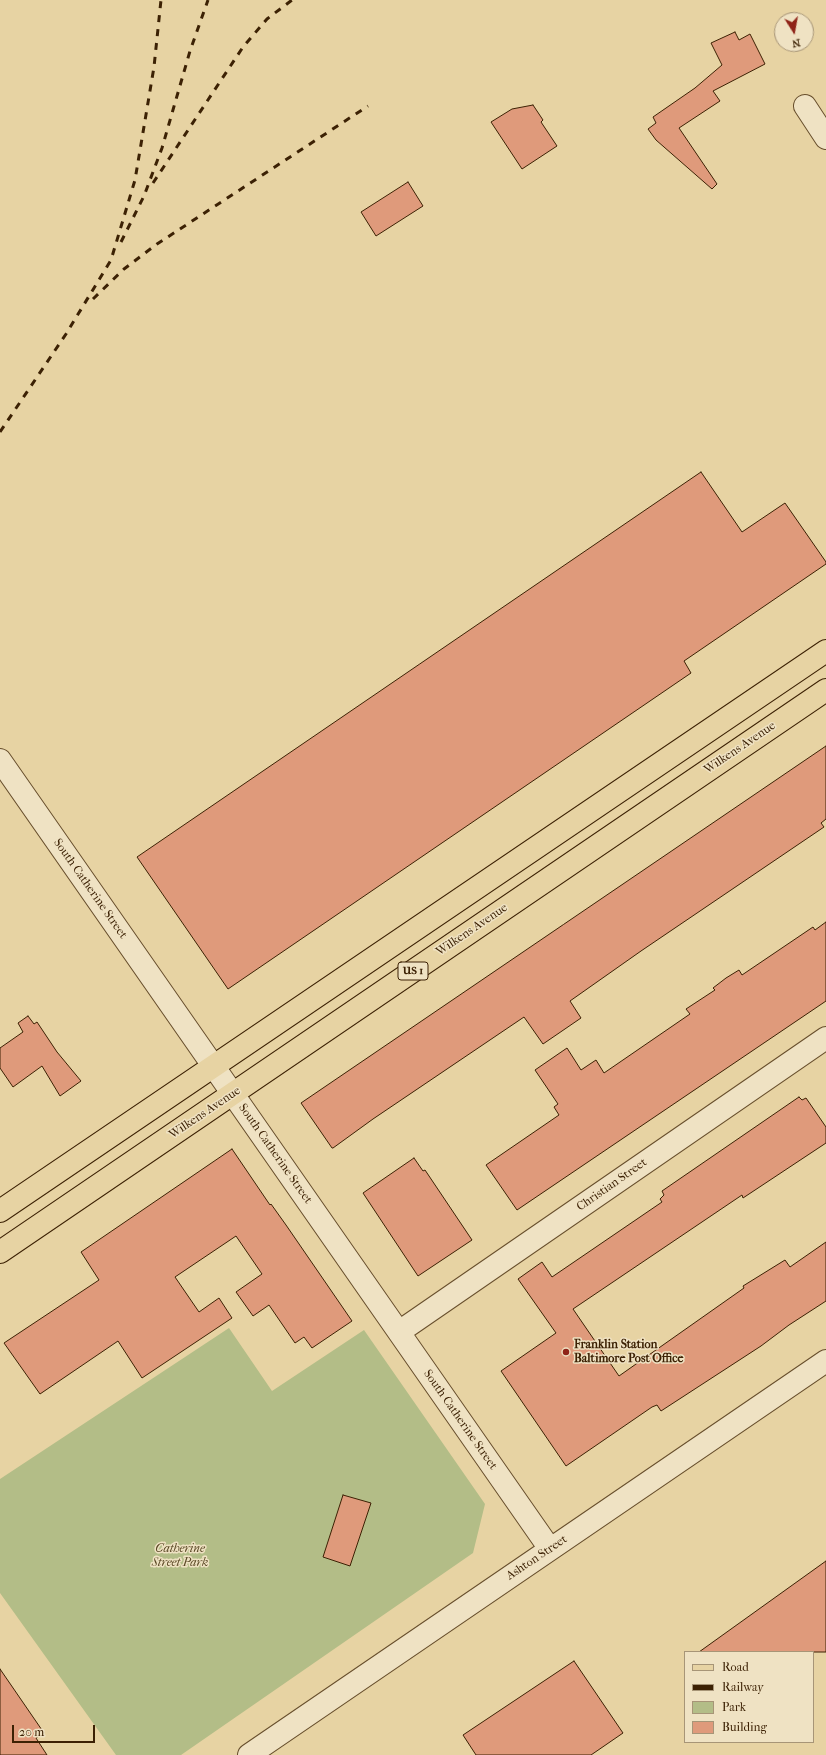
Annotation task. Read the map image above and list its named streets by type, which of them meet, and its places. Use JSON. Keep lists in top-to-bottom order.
{
  "streets": {
    "main road": ["Wilkens Avenue", "US 1"],
    "street": ["South Catherine Street", "Christian Street", "Ashton Street"]
  },
  "crossings": [
    ["Wilkens Avenue", "South Catherine Street"],
    ["South Catherine Street", "US 1"],
    ["South Catherine Street", "Christian Street"],
    ["South Catherine Street", "Ashton Street"]
  ],
  "parks": ["Catherine Street Park"],
  "places": ["Franklin Station Baltimore Post Office"],
  "legend": [
    "Road",
    "Railway",
    "Park",
    "Building"
  ],
  "scale_bar": "20 m",
  "north": "bottom"
}
